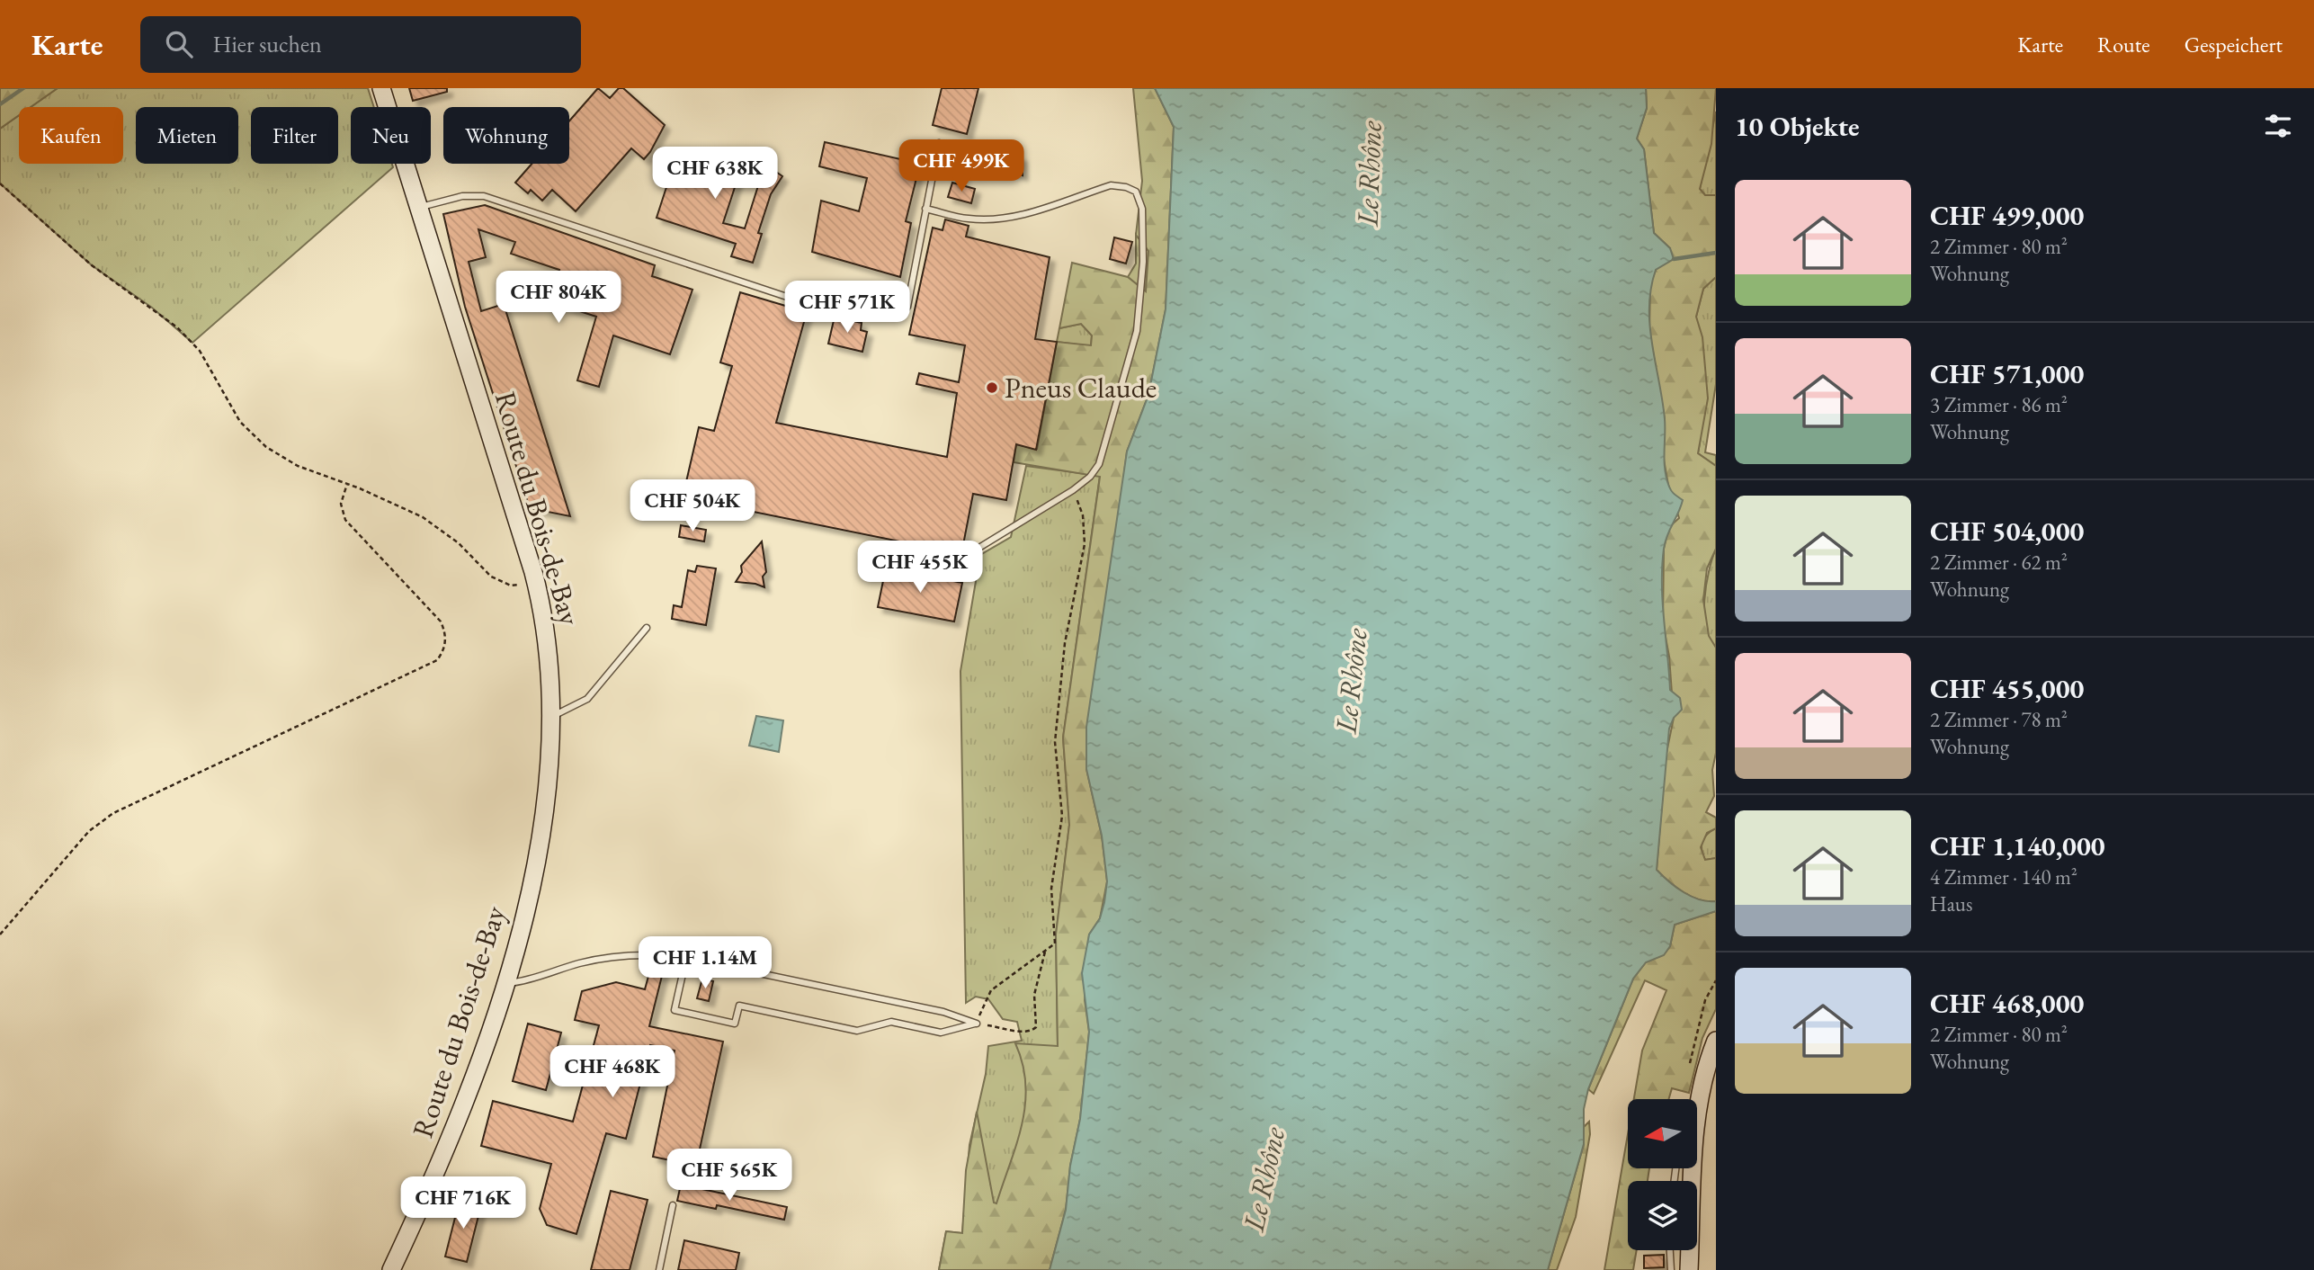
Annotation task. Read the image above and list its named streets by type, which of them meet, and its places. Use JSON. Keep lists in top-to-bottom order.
{
  "streets": {
    "main road": ["Route du Bois-de-Bay"]
  },
  "water": ["Le Rhône"],
  "places": ["Pneus Claude"],
  "north": "left",
  "page": {
    "header": "Karte",
    "search": "Hier suchen",
    "nav": ["Karte", "Route", "Gespeichert"],
    "heading": "10 Objekte",
    "chip": [
      "Kaufen",
      "Mieten",
      "Filter",
      "Neu",
      "Wohnung"
    ],
    "price": [
      "CHF 499K",
      "CHF 638K",
      "CHF 804K",
      "CHF 571K",
      "CHF 504K",
      "CHF 455K",
      "CHF 1.14M",
      "CHF 468K",
      "CHF 565K",
      "CHF 716K"
    ],
    "list": [
      {
        "name": "CHF 499,000",
        "note": "2 Zimmer · 80 m² · Wohnung"
      },
      {
        "name": "CHF 571,000",
        "note": "3 Zimmer · 86 m² · Wohnung"
      },
      {
        "name": "CHF 504,000",
        "note": "2 Zimmer · 62 m² · Wohnung"
      },
      {
        "name": "CHF 455,000",
        "note": "2 Zimmer · 78 m² · Wohnung"
      },
      {
        "name": "CHF 1,140,000",
        "note": "4 Zimmer · 140 m² · Haus"
      },
      {
        "name": "CHF 468,000",
        "note": "2 Zimmer · 80 m² · Wohnung"
      }
    ]
  }
}
